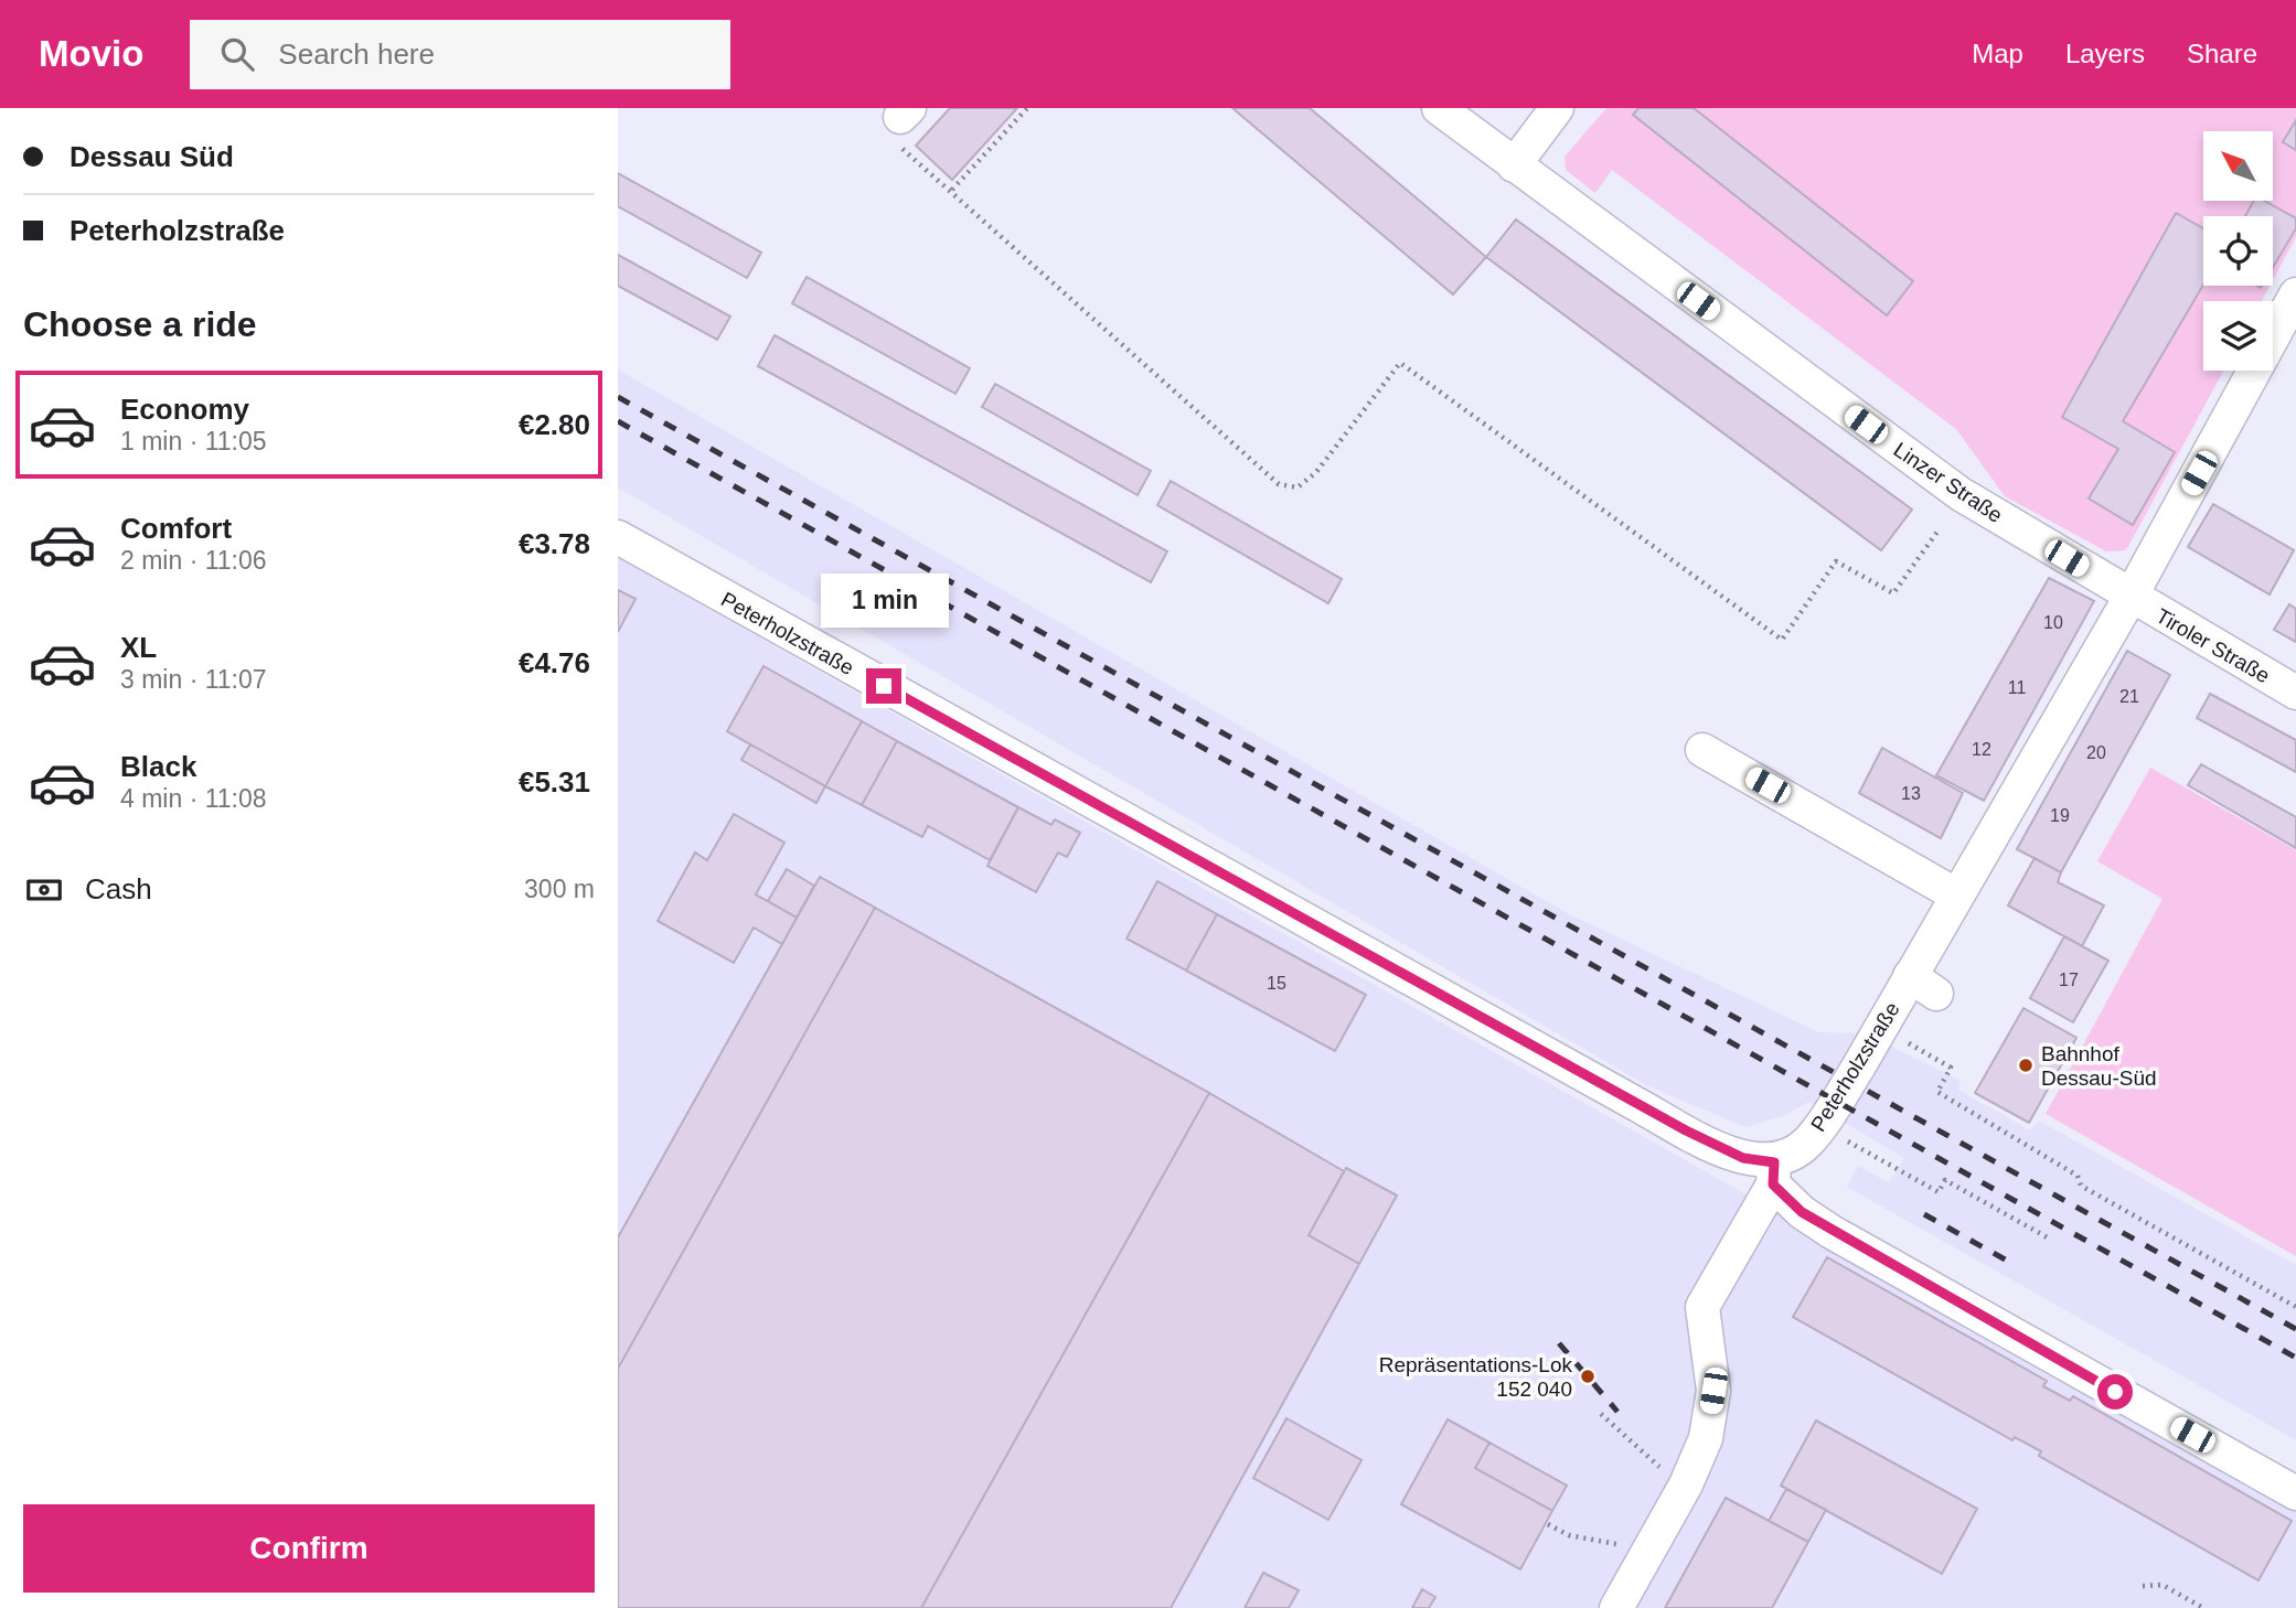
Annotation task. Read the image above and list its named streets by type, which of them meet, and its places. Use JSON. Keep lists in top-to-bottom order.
{
  "streets": {
    "street": ["Linzer Straße", "Peterholzstraße", "Tiroler Straße"]
  },
  "crossings": [
    ["Linzer Straße", "Peterholzstraße"],
    ["Linzer Straße", "Tiroler Straße"],
    ["Peterholzstraße", "Tiroler Straße"]
  ],
  "places": ["Bahnhof Dessau-Süd", "Repräsentations-Lok 152 040"],
  "house_numbers": [
    "10",
    "11",
    "21",
    "12",
    "20",
    "13",
    "19",
    "17",
    "15"
  ],
  "north": "top left",
  "page": {
    "header": "Movio",
    "search": "Search here",
    "nav": ["Map", "Layers", "Share"],
    "banner": ["Dessau Süd", "Peterholzstraße"],
    "heading": "Choose a ride",
    "list": [
      {
        "name": "Economy",
        "note": "1 min · 11:05",
        "value": "€2.80"
      },
      {
        "name": "Comfort",
        "note": "2 min · 11:06",
        "value": "€3.78"
      },
      {
        "name": "XL",
        "note": "3 min · 11:07",
        "value": "€4.76"
      },
      {
        "name": "Black",
        "note": "4 min · 11:08",
        "value": "€5.31"
      }
    ],
    "bubble": "1 min",
    "pay": ["Cash", "300 m"],
    "buttons": "Confirm"
  }
}
